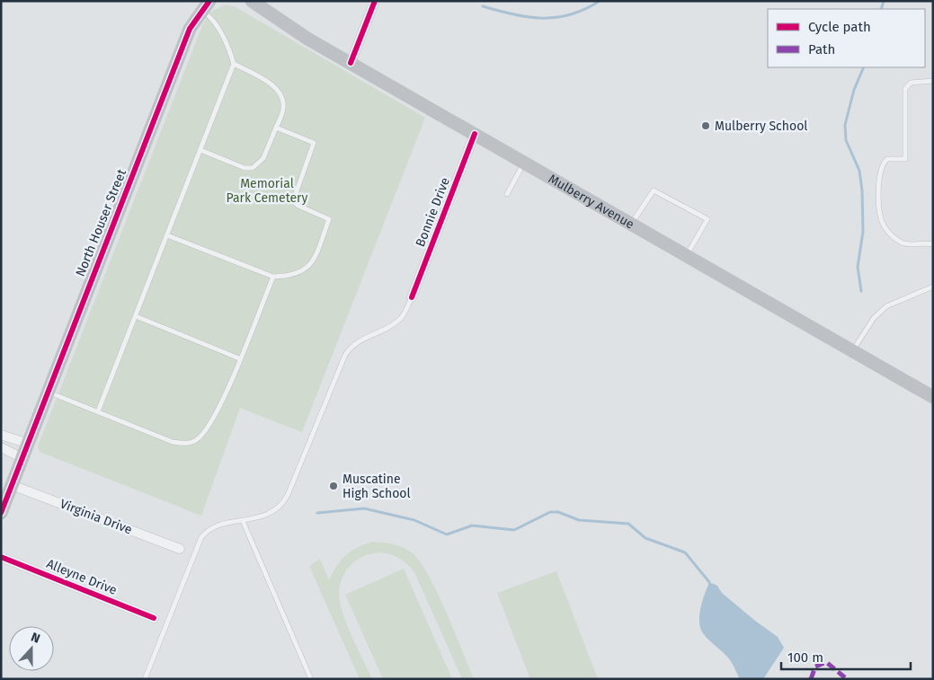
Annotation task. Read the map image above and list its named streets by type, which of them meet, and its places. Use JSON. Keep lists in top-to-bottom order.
{
  "streets": {
    "main road": ["Mulberry Avenue", "North Houser Street"],
    "street": ["Bonnie Drive", "Virginia Drive", "Alleyne Drive"]
  },
  "crossings": [
    ["Mulberry Avenue", "Bonnie Drive"],
    ["North Houser Street", "Virginia Drive"]
  ],
  "parks": ["Memorial Park Cemetery"],
  "places": ["Mulberry School", "Muscatine High School"],
  "legend": ["Cycle path", "Path"],
  "scale_bar": "100 m",
  "north": "top"
}
